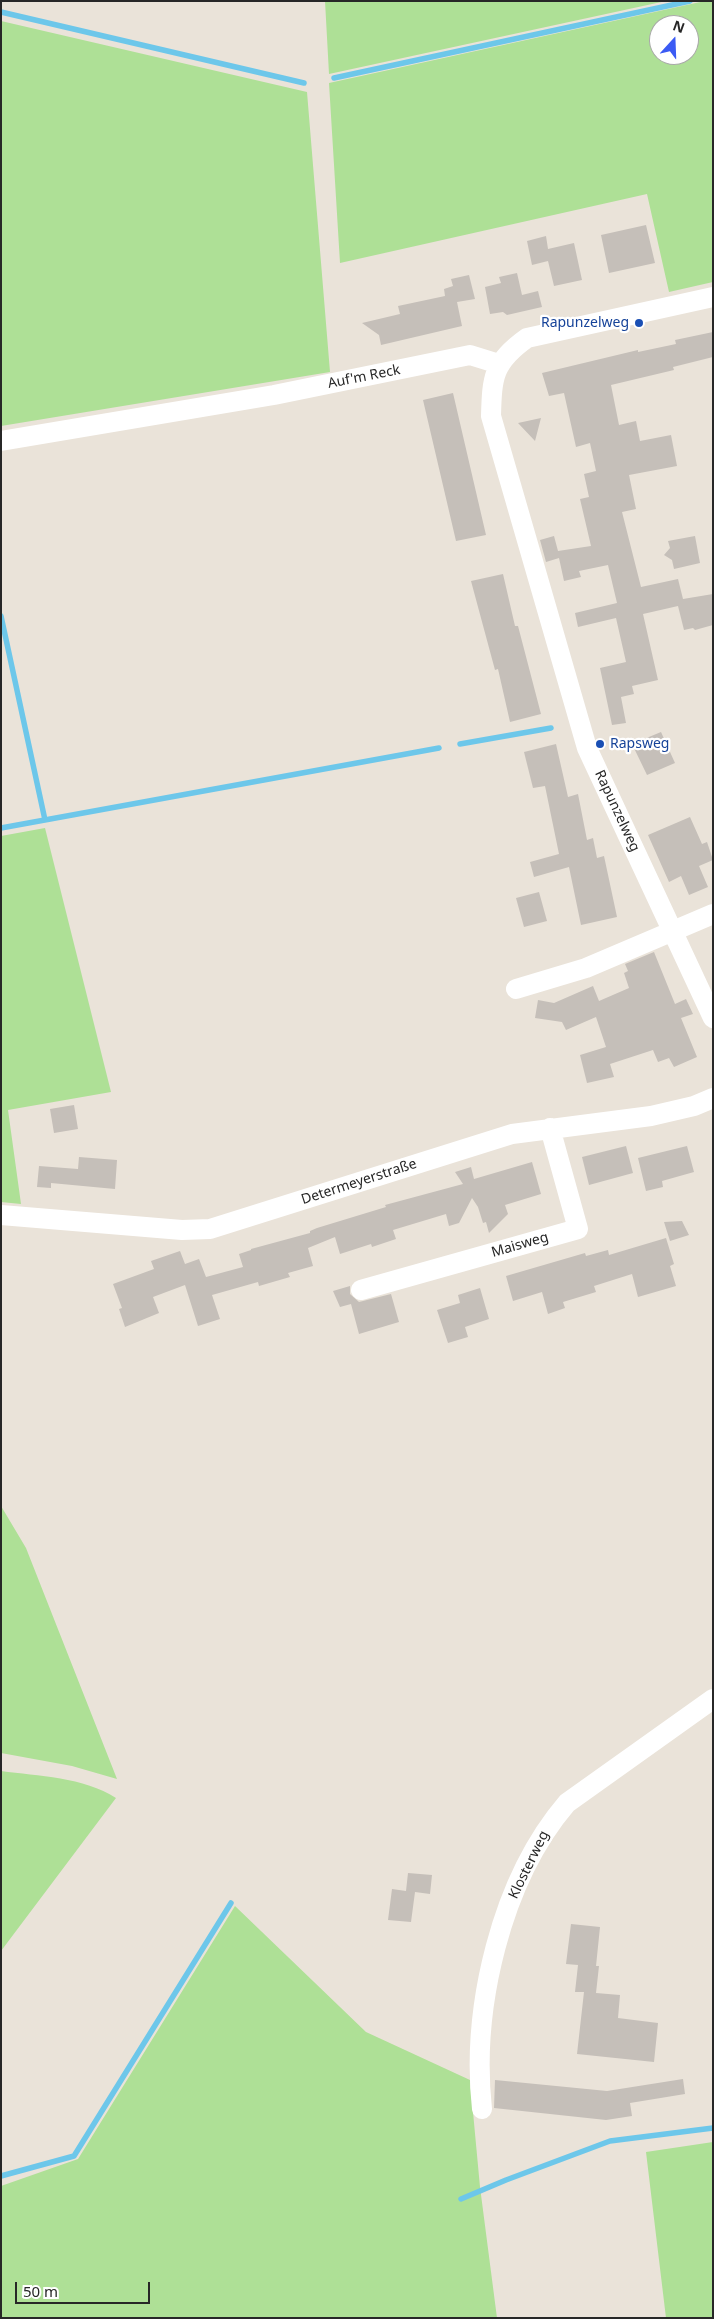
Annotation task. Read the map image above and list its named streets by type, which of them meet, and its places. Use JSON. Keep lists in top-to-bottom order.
{
  "streets": {
    "street": [
      "Auf'm Reck",
      "Rapunzelweg",
      "Determeyerstraße",
      "Maisweg",
      "Klosterweg"
    ]
  },
  "crossings": [
    ["Auf'm Reck", "Rapunzelweg"],
    ["Determeyerstraße", "Maisweg"]
  ],
  "places": ["Rapunzelweg", "Rapsweg"],
  "scale_bar": "50 m",
  "north": "top"
}
